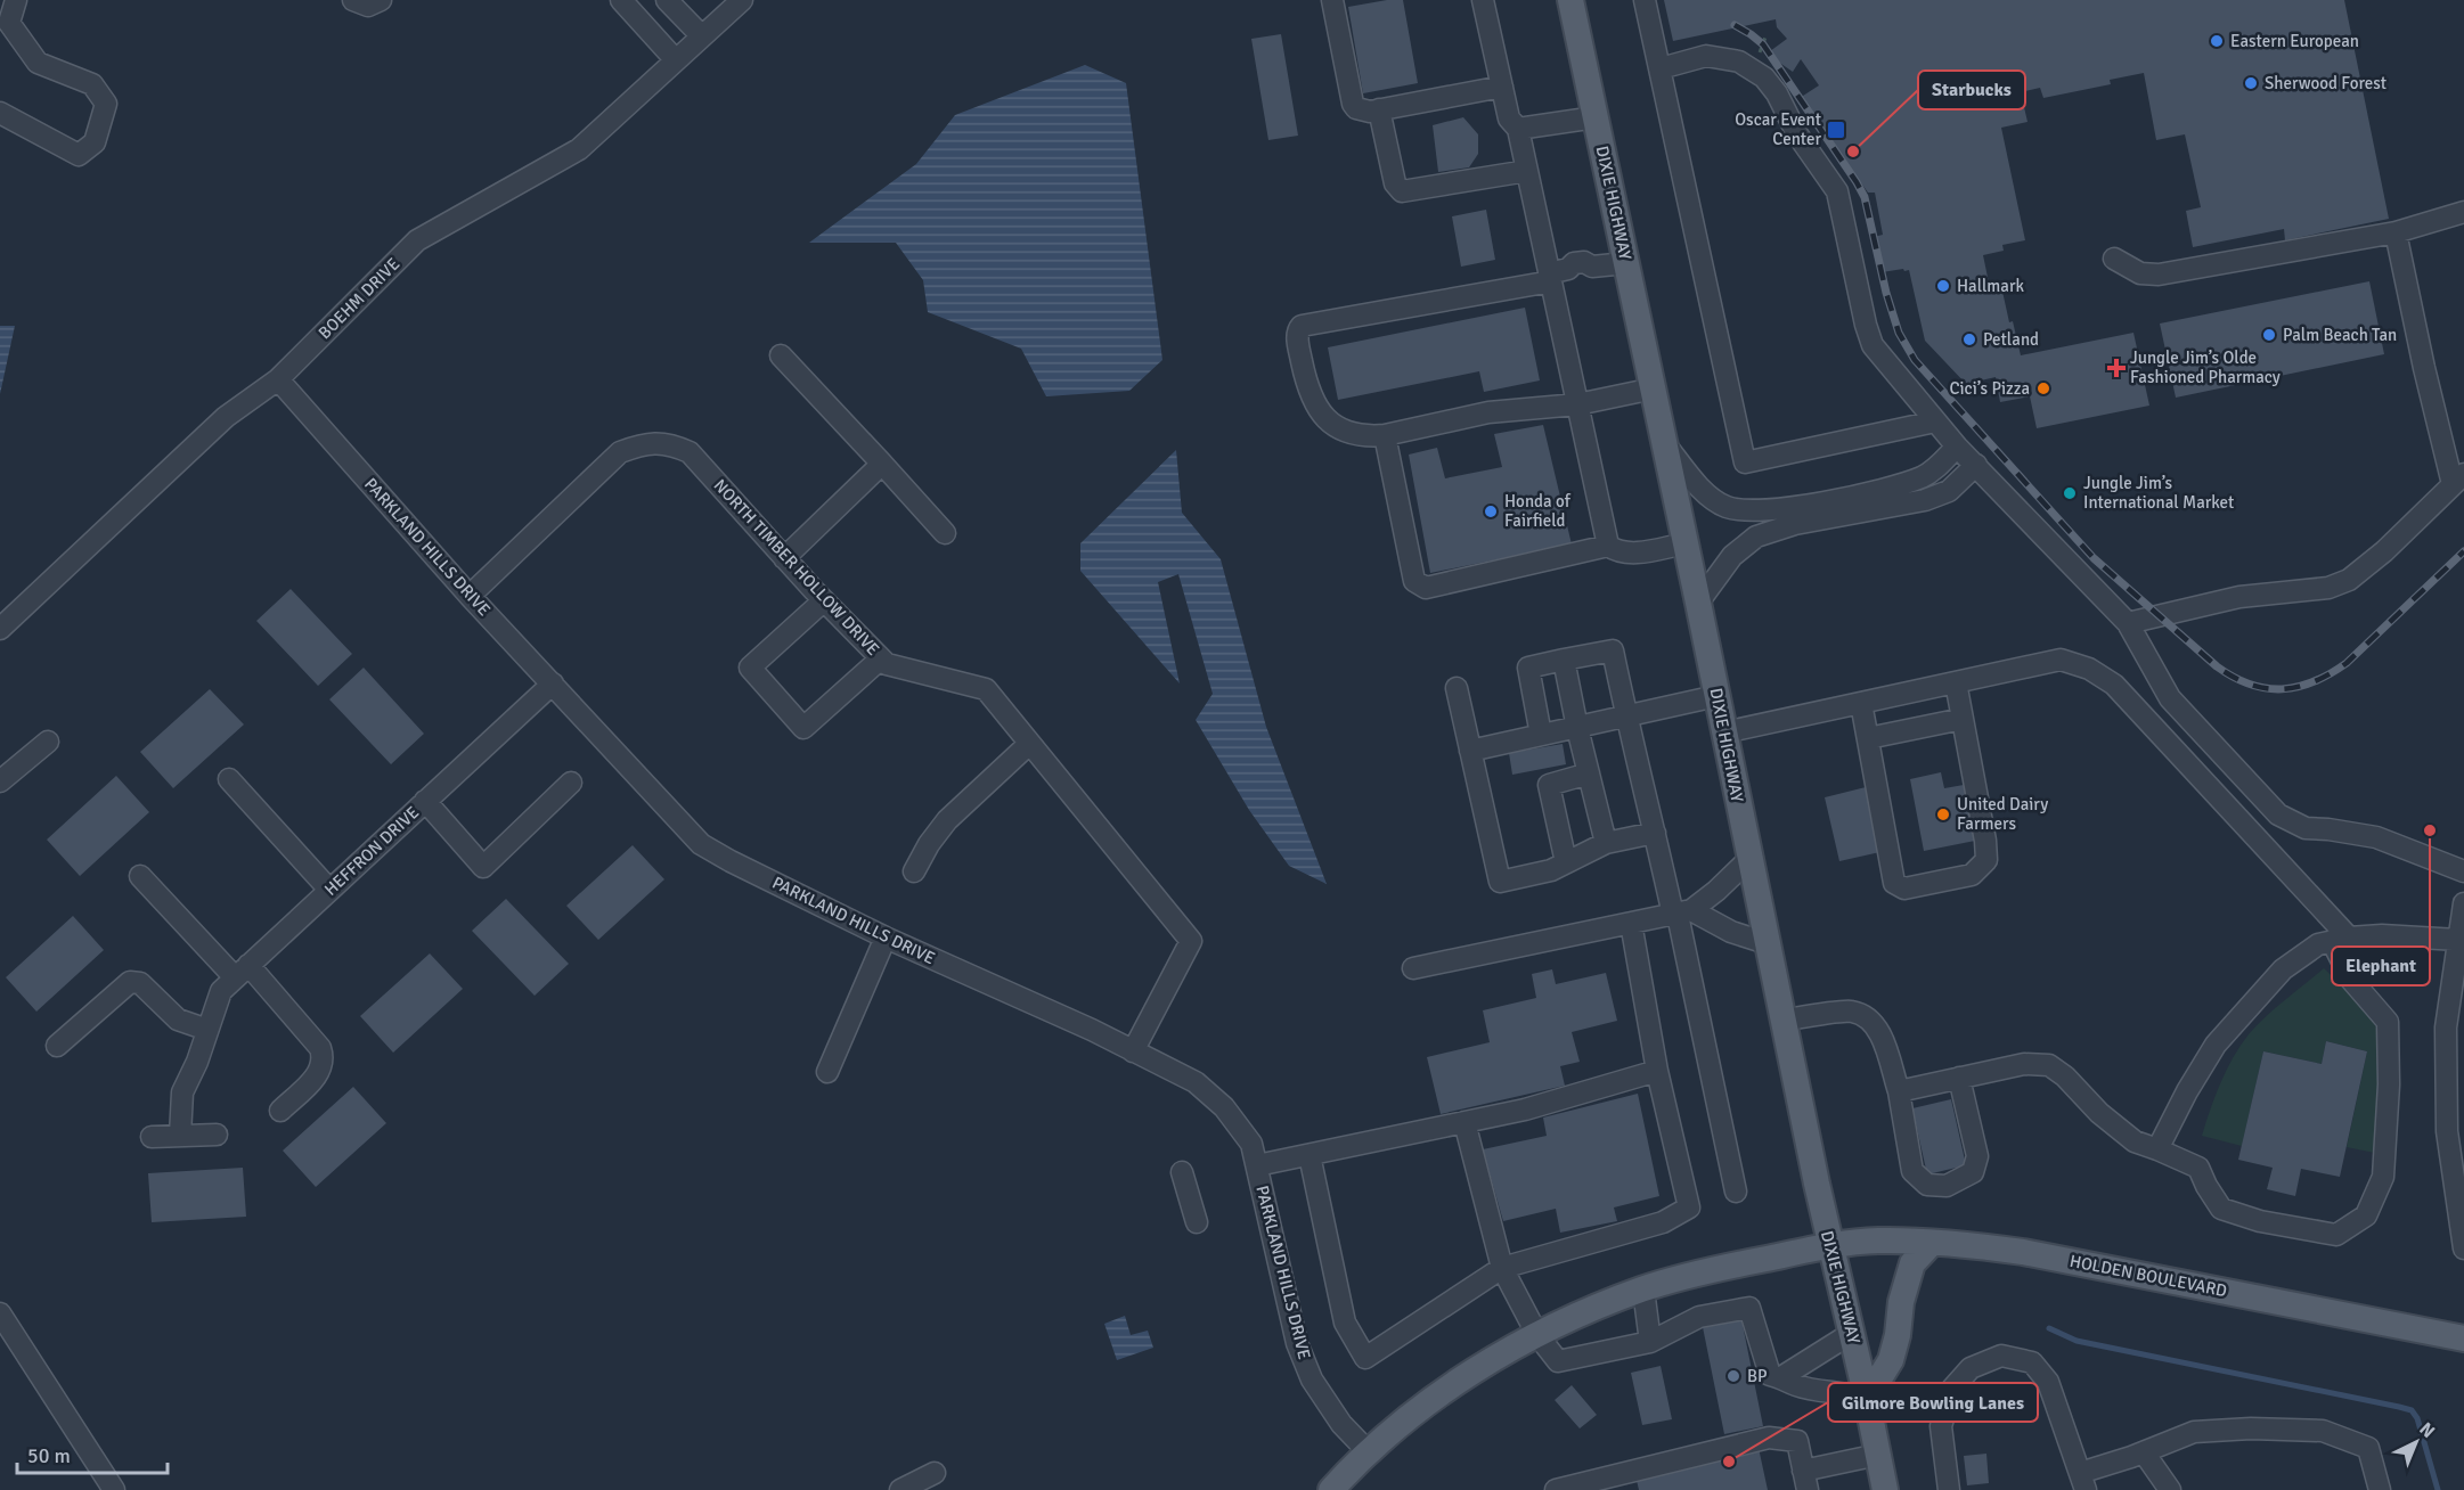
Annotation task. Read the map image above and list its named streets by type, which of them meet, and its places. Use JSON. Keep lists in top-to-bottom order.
{
  "streets": {
    "main road": ["DIXIE HIGHWAY", "HOLDEN BOULEVARD"],
    "street": [
      "BOEHM DRIVE",
      "PARKLAND HILLS DRIVE",
      "NORTH TIMBER HOLLOW DRIVE",
      "HEFFRON DRIVE"
    ]
  },
  "crossings": [
    ["DIXIE HIGHWAY", "HOLDEN BOULEVARD"],
    ["BOEHM DRIVE", "PARKLAND HILLS DRIVE"],
    ["PARKLAND HILLS DRIVE", "NORTH TIMBER HOLLOW DRIVE"],
    ["PARKLAND HILLS DRIVE", "HEFFRON DRIVE"],
    ["PARKLAND HILLS DRIVE", "HOLDEN BOULEVARD"]
  ],
  "places": {
    "other": [
      "Eastern European",
      "Sherwood Forest",
      "Starbucks",
      "Hallmark",
      "Palm Beach Tan",
      "Petland",
      "Cici’s Pizza",
      "Jungle Jim’s International Market",
      "Honda of Fairfield",
      "United Dairy Farmers",
      "Elephant",
      "BP",
      "Gilmore Bowling Lanes"
    ],
    "transit": ["Oscar Event Center"],
    "health": ["Jungle Jim’s Olde Fashioned Pharmacy"]
  },
  "scale_bar": "50 m",
  "north": "top right"
}
